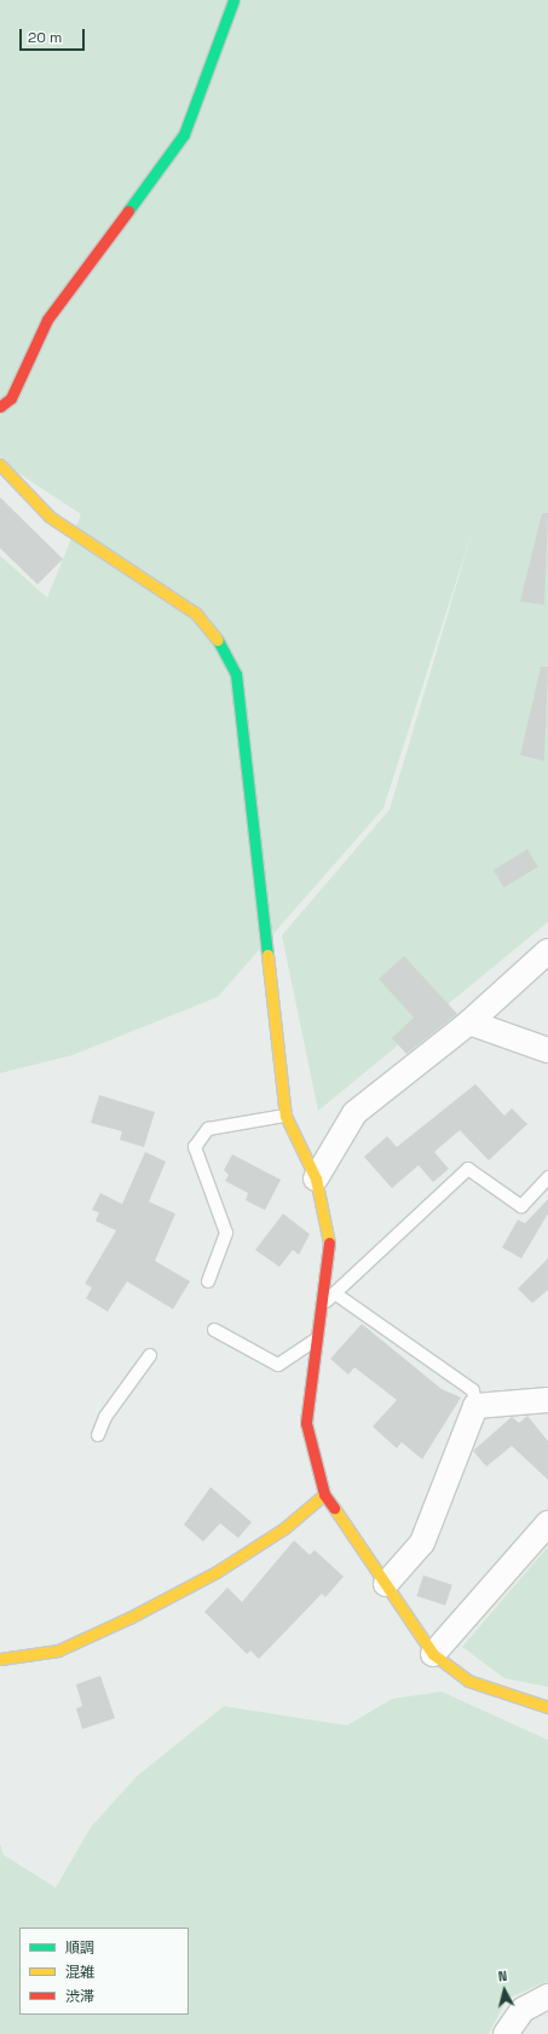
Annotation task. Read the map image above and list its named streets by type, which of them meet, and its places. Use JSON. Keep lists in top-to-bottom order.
{
  "legend": ["順調", "混雑", "渋滞"],
  "scale_bar": "20 m",
  "north": "top"
}
